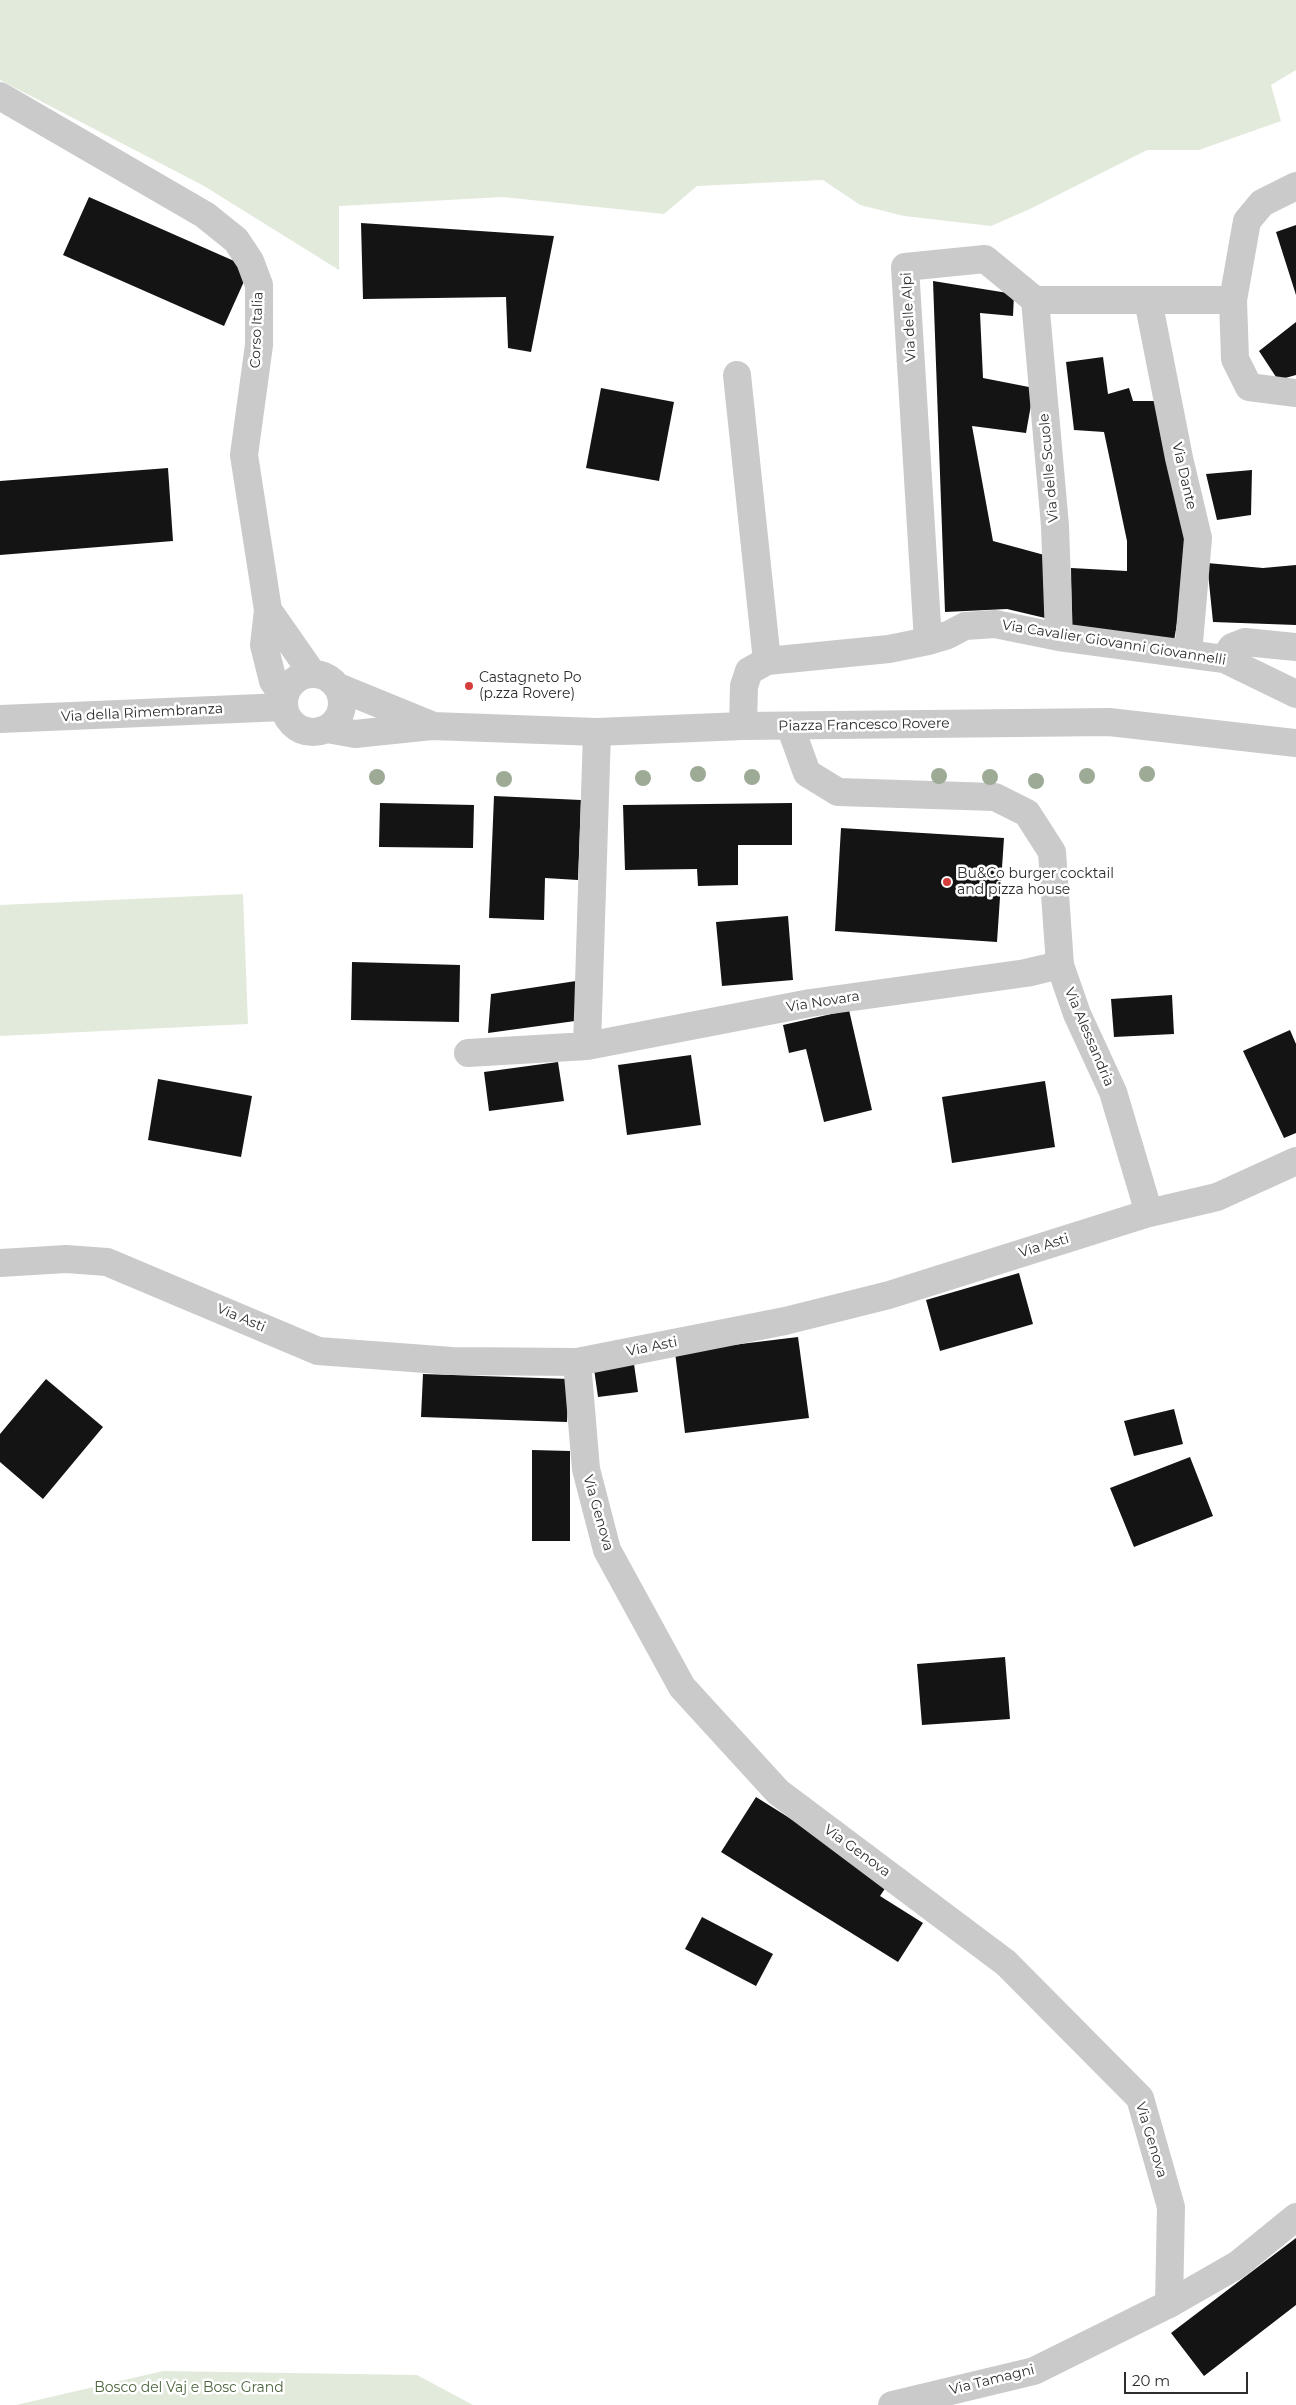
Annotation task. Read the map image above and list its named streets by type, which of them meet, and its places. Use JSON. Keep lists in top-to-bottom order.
{
  "streets": {
    "street": [
      "Via delle Alpi",
      "Corso Italia",
      "Via delle Scuole",
      "Via Dante",
      "Via Cavalier Giovanni Giovannelli",
      "Via della Rimembranza",
      "Piazza Francesco Rovere",
      "Via Novara",
      "Via Alessandria",
      "Via Asti",
      "Via Genova",
      "Via Tamagni"
    ]
  },
  "crossings": [
    ["Via delle Alpi", "Via delle Scuole"],
    ["Via delle Alpi", "Via Cavalier Giovanni Giovannelli"],
    ["Corso Italia", "Via della Rimembranza"],
    ["Corso Italia", "Piazza Francesco Rovere"],
    ["Via delle Scuole", "Via Cavalier Giovanni Giovannelli"],
    ["Via Dante", "Via Cavalier Giovanni Giovannelli"],
    ["Via della Rimembranza", "Piazza Francesco Rovere"],
    ["Piazza Francesco Rovere", "Via Alessandria"],
    ["Via Novara", "Via Alessandria"],
    ["Via Alessandria", "Via Asti"],
    ["Via Asti", "Via Genova"],
    ["Via Genova", "Via Tamagni"]
  ],
  "parks": ["Bosco del Vaj e Bosc Grand"],
  "places": ["Castagneto Po (p.zza Rovere)", "Bu&Co burger cocktail and pizza house"],
  "scale_bar": "20 m"
}
